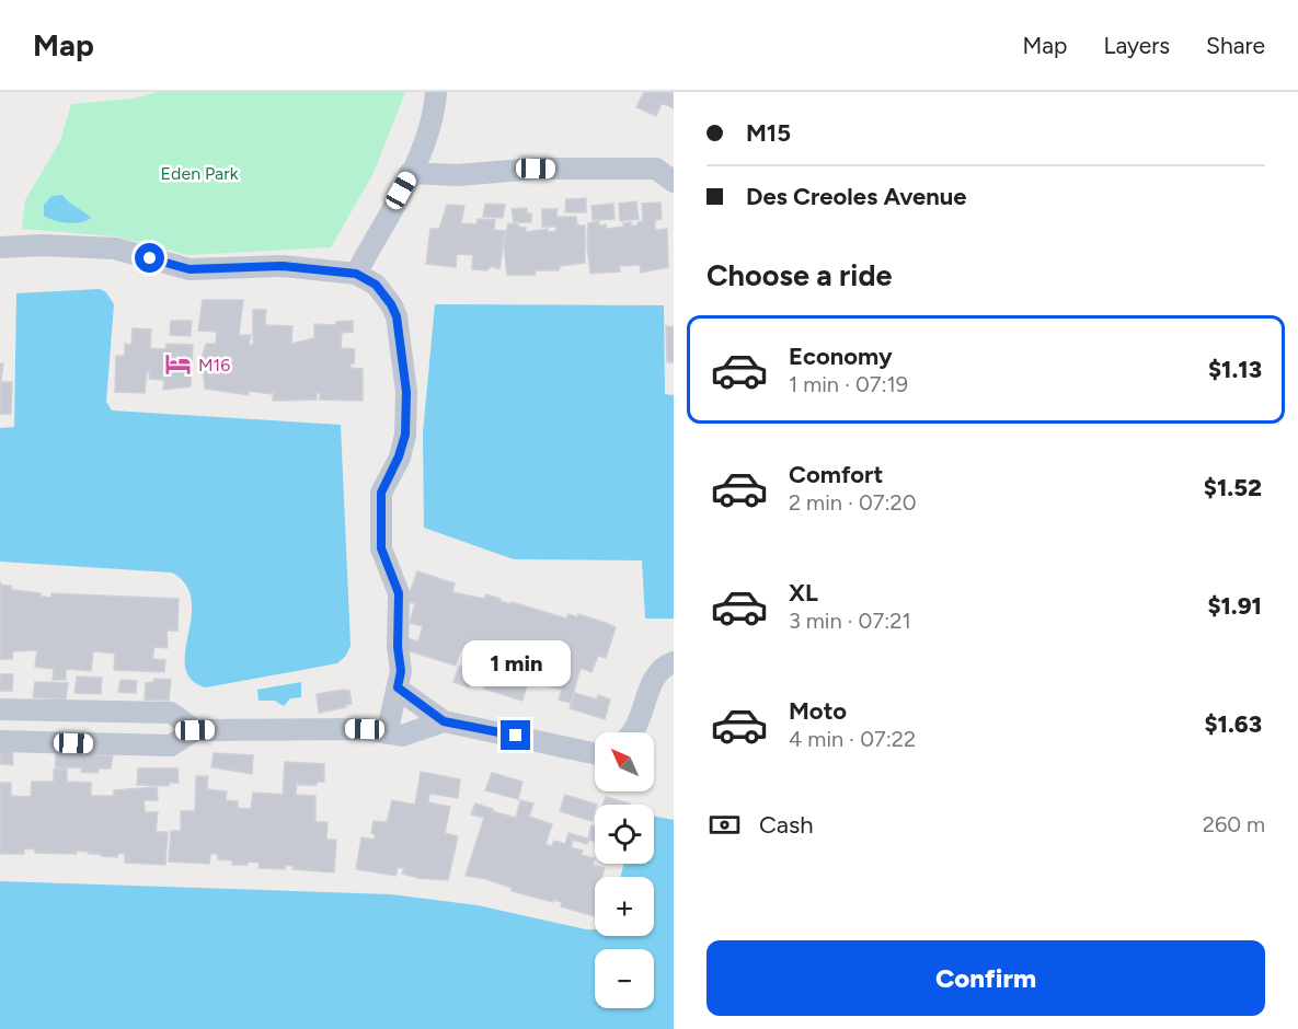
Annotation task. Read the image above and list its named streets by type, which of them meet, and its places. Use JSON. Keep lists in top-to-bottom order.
{
  "parks": ["Eden Park"],
  "places": {
    "hotel": ["M16"]
  },
  "north": "top left",
  "page": {
    "header": "Map",
    "nav": ["Map", "Layers", "Share"],
    "banner": ["M15", "Des Creoles Avenue"],
    "heading": "Choose a ride",
    "list": [
      {
        "name": "Economy",
        "note": "1 min · 07:19",
        "value": "$1.13"
      },
      {
        "name": "Comfort",
        "note": "2 min · 07:20",
        "value": "$1.52"
      },
      {
        "name": "XL",
        "note": "3 min · 07:21",
        "value": "$1.91"
      },
      {
        "name": "Moto",
        "note": "4 min · 07:22",
        "value": "$1.63"
      }
    ],
    "bubble": "1 min",
    "map_buttons": ["+", "−"],
    "pay": ["Cash", "260 m"],
    "buttons": "Confirm"
  }
}
